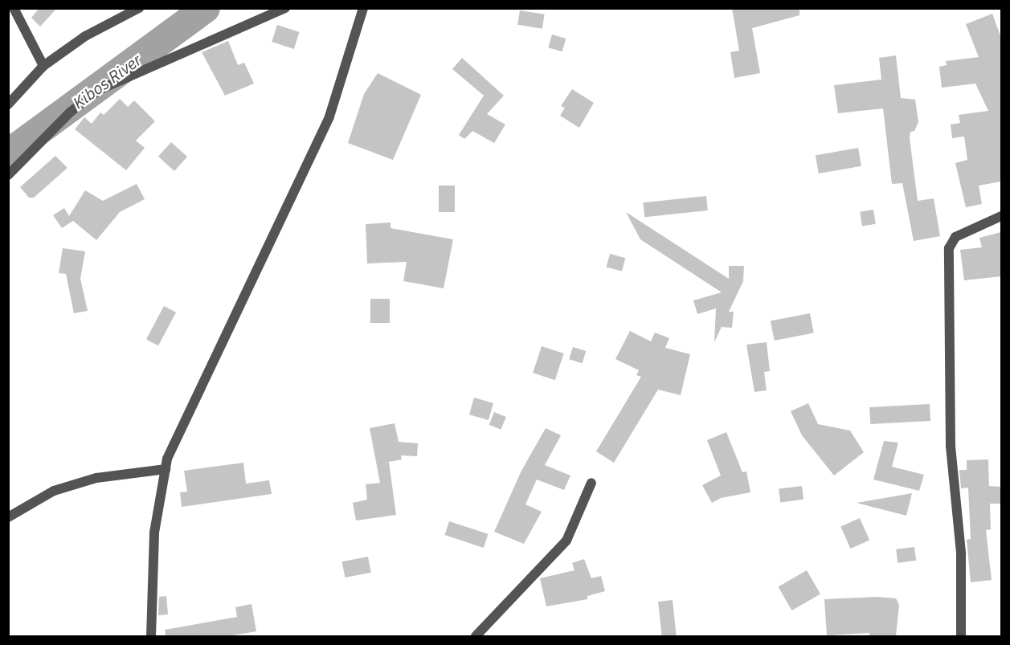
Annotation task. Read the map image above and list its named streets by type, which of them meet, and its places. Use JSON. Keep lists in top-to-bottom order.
{
  "water": ["Kibos River"]
}
